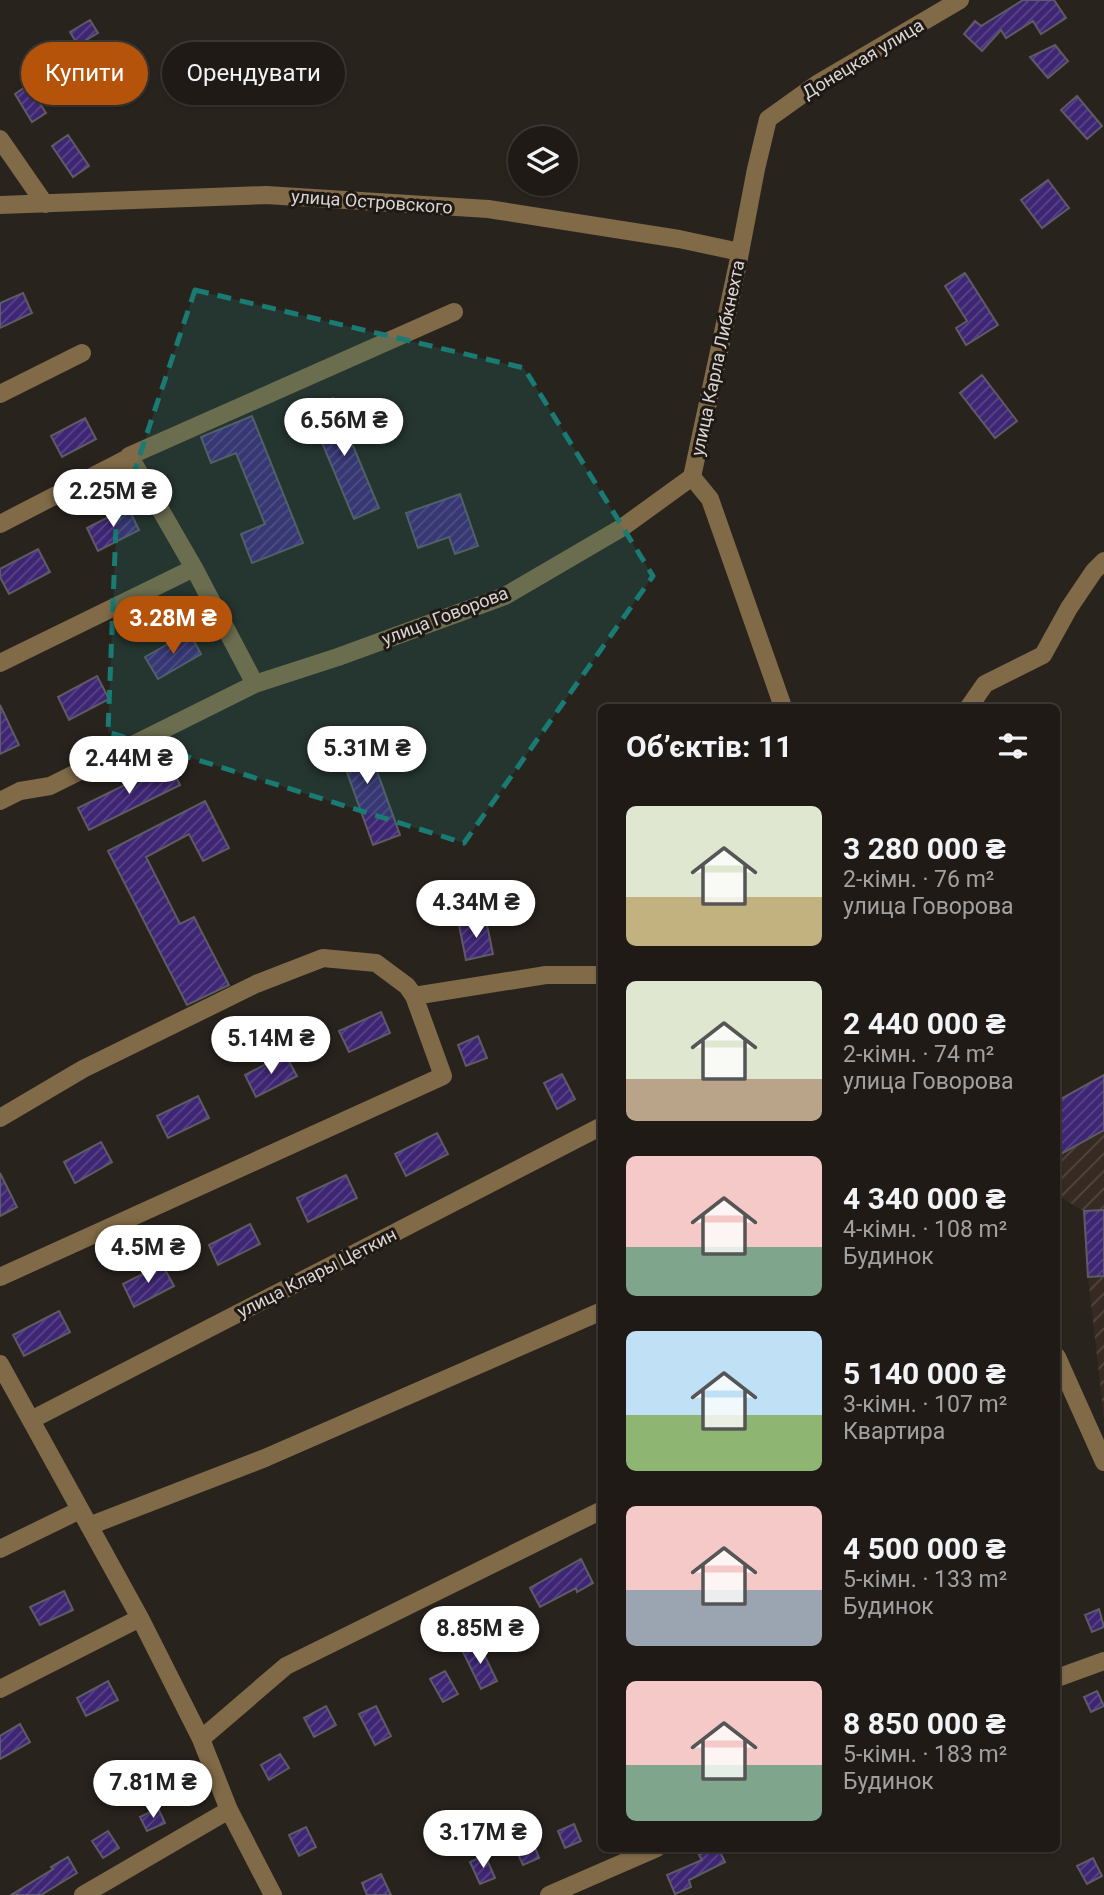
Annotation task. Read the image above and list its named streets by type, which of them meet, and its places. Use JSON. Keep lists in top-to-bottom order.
{
  "streets": {
    "street": [
      "Донецкая улица",
      "улица Островского",
      "улица Карла Либкнехта",
      "улица Говорова",
      "улица Клары Цеткин"
    ]
  },
  "crossings": [
    ["Донецкая улица", "улица Карла Либкнехта"],
    ["улица Островского", "улица Карла Либкнехта"],
    ["улица Карла Либкнехта", "улица Говорова"]
  ],
  "page": {
    "chip": ["Купити", "Орендувати"],
    "price": [
      "6.56M ₴",
      "2.25M ₴",
      "3.28M ₴",
      "5.31M ₴",
      "2.44M ₴",
      "4.34M ₴",
      "5.14M ₴",
      "4.5M ₴",
      "8.85M ₴",
      "7.81M ₴",
      "3.17M ₴"
    ],
    "heading": "Об’єктів: 11",
    "list": [
      {
        "name": "3 280 000 ₴",
        "note": "2-кімн. · 76 m² · улица Говорова"
      },
      {
        "name": "2 440 000 ₴",
        "note": "2-кімн. · 74 m² · улица Говорова"
      },
      {
        "name": "4 340 000 ₴",
        "note": "4-кімн. · 108 m² · Будинок"
      },
      {
        "name": "5 140 000 ₴",
        "note": "3-кімн. · 107 m² · Квартира"
      },
      {
        "name": "4 500 000 ₴",
        "note": "5-кімн. · 133 m² · Будинок"
      },
      {
        "name": "8 850 000 ₴",
        "note": "5-кімн. · 183 m² · Будинок"
      }
    ]
  }
}
